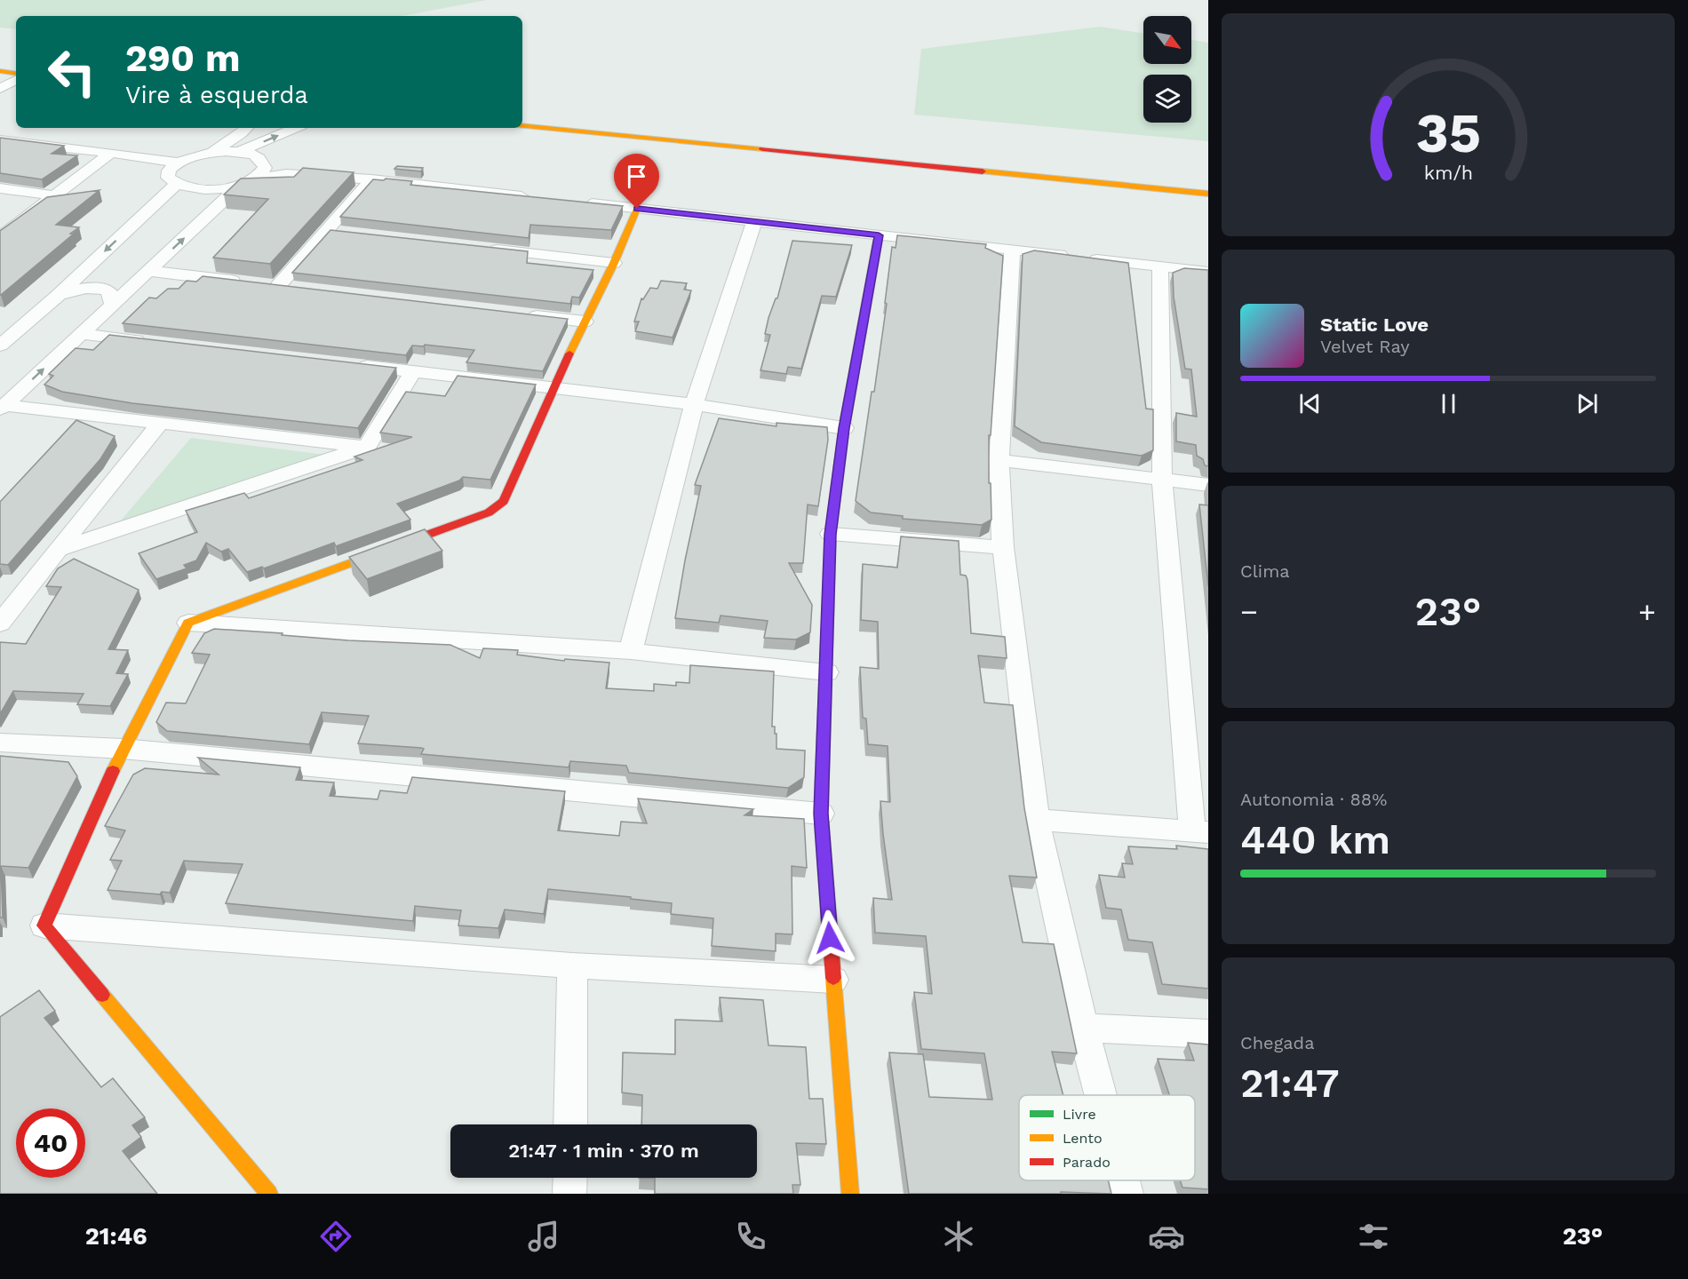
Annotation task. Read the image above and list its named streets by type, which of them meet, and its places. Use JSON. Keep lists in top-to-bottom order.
{
  "legend": ["Livre", "Lento", "Parado"],
  "north": "bottom right",
  "page": {
    "turn": ["290 m", "Vire à esquerda"],
    "song": ["Static Love", "Velvet Ray"],
    "tile": [
      "Clima",
      ["Autonomia · 88%", "440 km"],
      ["Chegada", "21:47"]
    ],
    "heat": ["−", "23°", "+"],
    "limit": "40",
    "trip": "21:47 · 1 min · 370 m",
    "tabs": ["21:46", "23°"],
    "gauge": ["35", "km/h"]
  }
}
